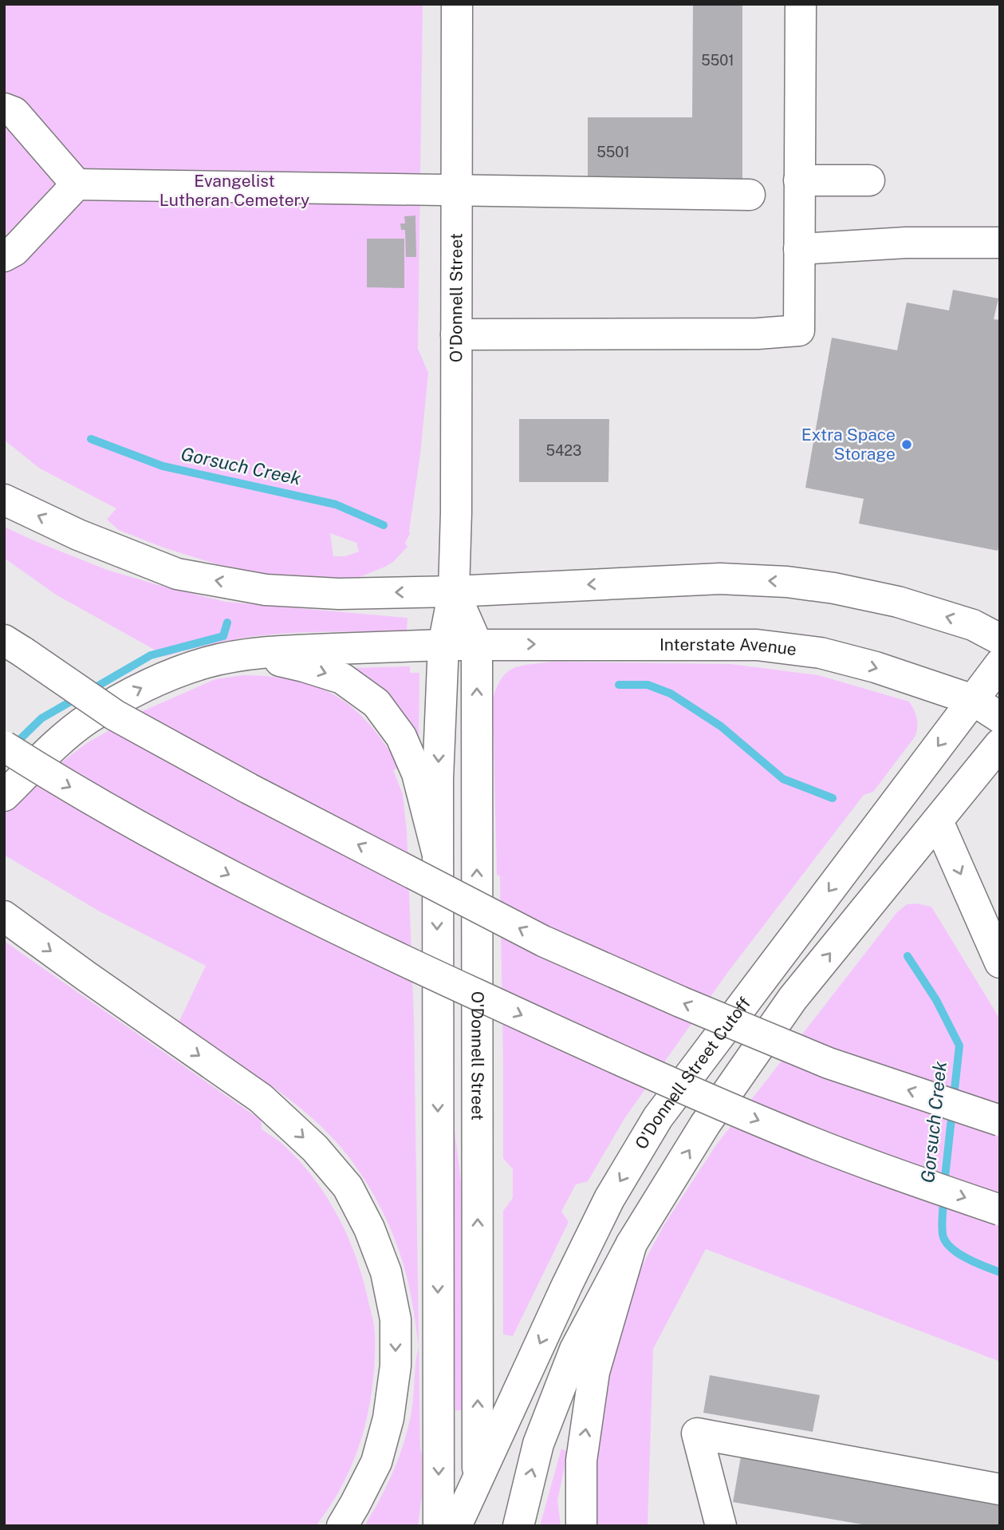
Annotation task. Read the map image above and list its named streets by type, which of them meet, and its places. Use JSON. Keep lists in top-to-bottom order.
{
  "streets": {
    "main road": ["O'Donnell Street", "Interstate Avenue", "O'Donnell Street Cutoff"]
  },
  "crossings": [
    ["O'Donnell Street", "Interstate Avenue"],
    ["O'Donnell Street", "O'Donnell Street Cutoff"],
    ["Interstate Avenue", "O'Donnell Street Cutoff"]
  ],
  "water": ["Gorsuch Creek"],
  "parks": ["Evangelist Lutheran Cemetery"],
  "places": ["Extra Space Storage"],
  "house_numbers": ["5501", "5501", "5423"]
}
